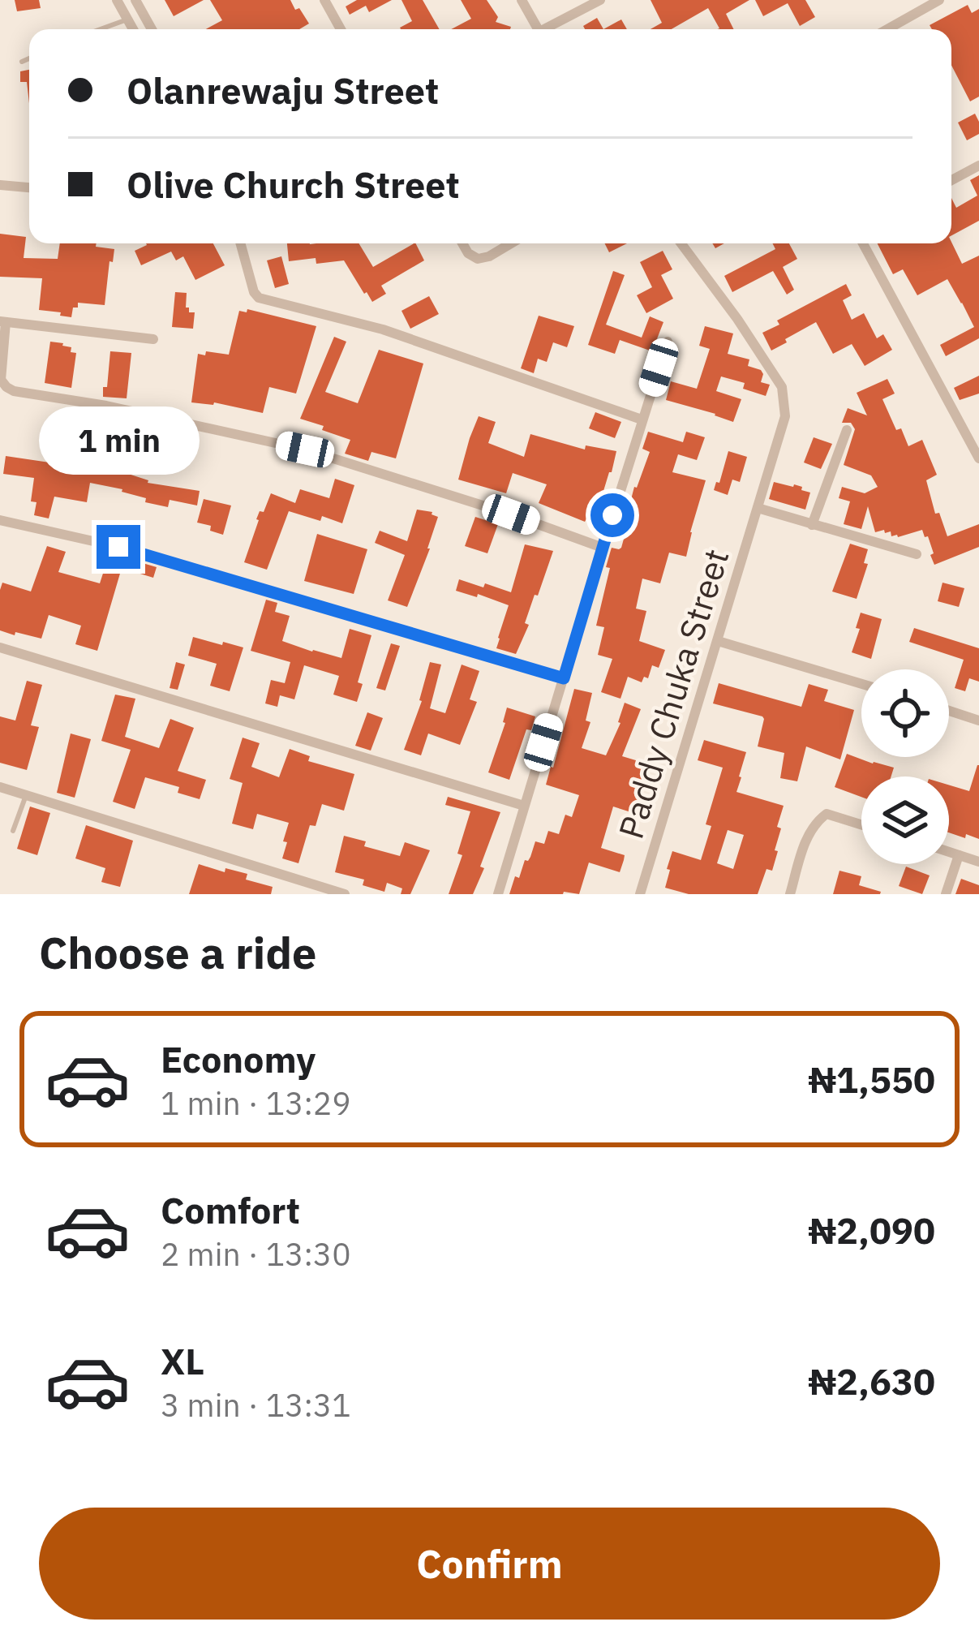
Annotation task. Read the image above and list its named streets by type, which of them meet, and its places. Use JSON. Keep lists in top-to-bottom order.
{
  "streets": {
    "street": ["Paddy Chuka Street"]
  },
  "page": {
    "banner": ["Olanrewaju Street", "Olive Church Street"],
    "bubble": "1 min",
    "heading": "Choose a ride",
    "list": [
      {
        "name": "Economy",
        "note": "1 min · 13:29",
        "value": "₦1,550"
      },
      {
        "name": "Comfort",
        "note": "2 min · 13:30",
        "value": "₦2,090"
      },
      {
        "name": "XL",
        "note": "3 min · 13:31",
        "value": "₦2,630"
      }
    ],
    "buttons": "Confirm"
  }
}
